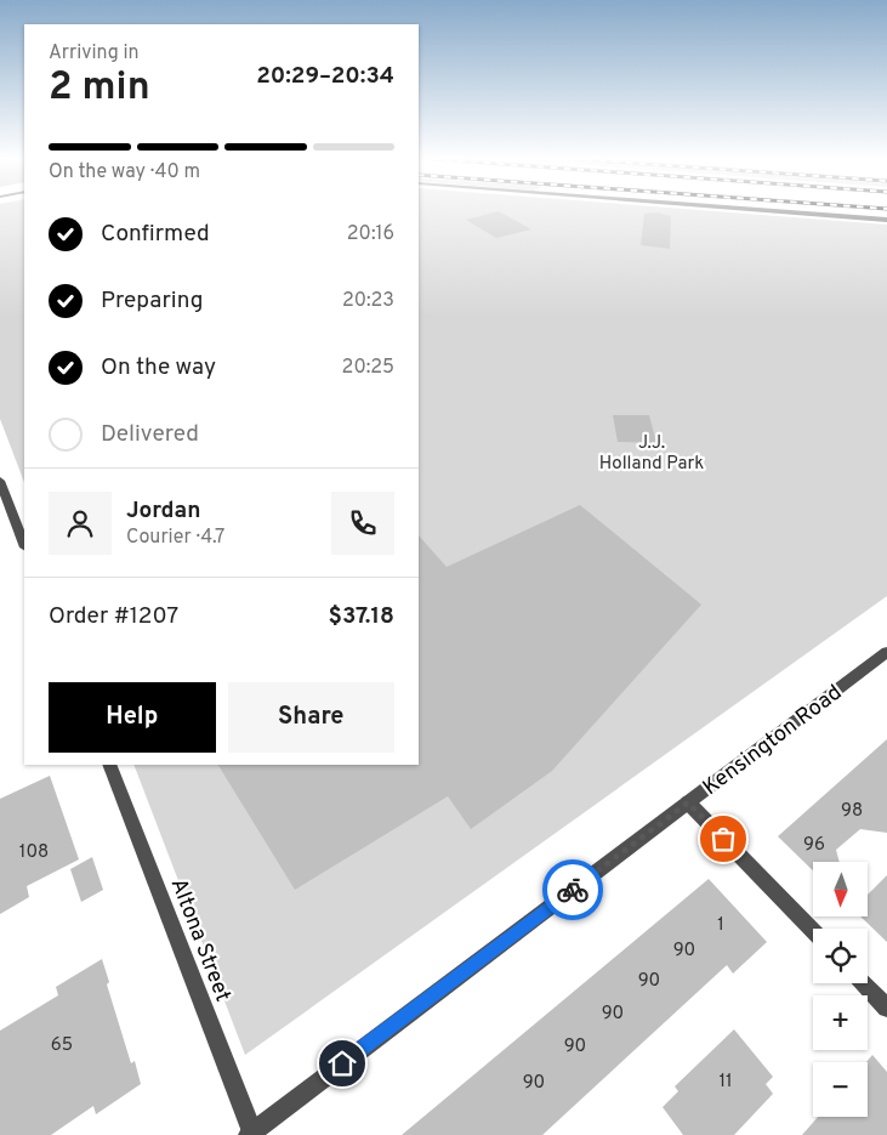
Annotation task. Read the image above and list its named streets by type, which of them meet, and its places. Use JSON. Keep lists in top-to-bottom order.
{
  "streets": {
    "street": ["Kensington Road", "Altona Street"]
  },
  "crossings": [
    ["Kensington Road", "Altona Street"]
  ],
  "parks": ["J.J. Holland Park"],
  "house_numbers": [
    "98",
    "96",
    "108",
    "1",
    "90",
    "90",
    "90",
    "65",
    "90",
    "11",
    "90"
  ],
  "north": "bottom",
  "page": {
    "heading": ["2 min", "Arriving in", "20:29–20:34"],
    "panel": [
      "Jordan",
      "Courier · 4.7",
      "Order #1207",
      "$37.18"
    ],
    "bar": "On the way · 40 m",
    "list": [
      ["Confirmed", "20:16"],
      ["Preparing", "20:23"],
      ["On the way", "20:25"],
      "Delivered"
    ],
    "buttons": ["Help", "Share"],
    "map_buttons": ["+", "−"]
  }
}
